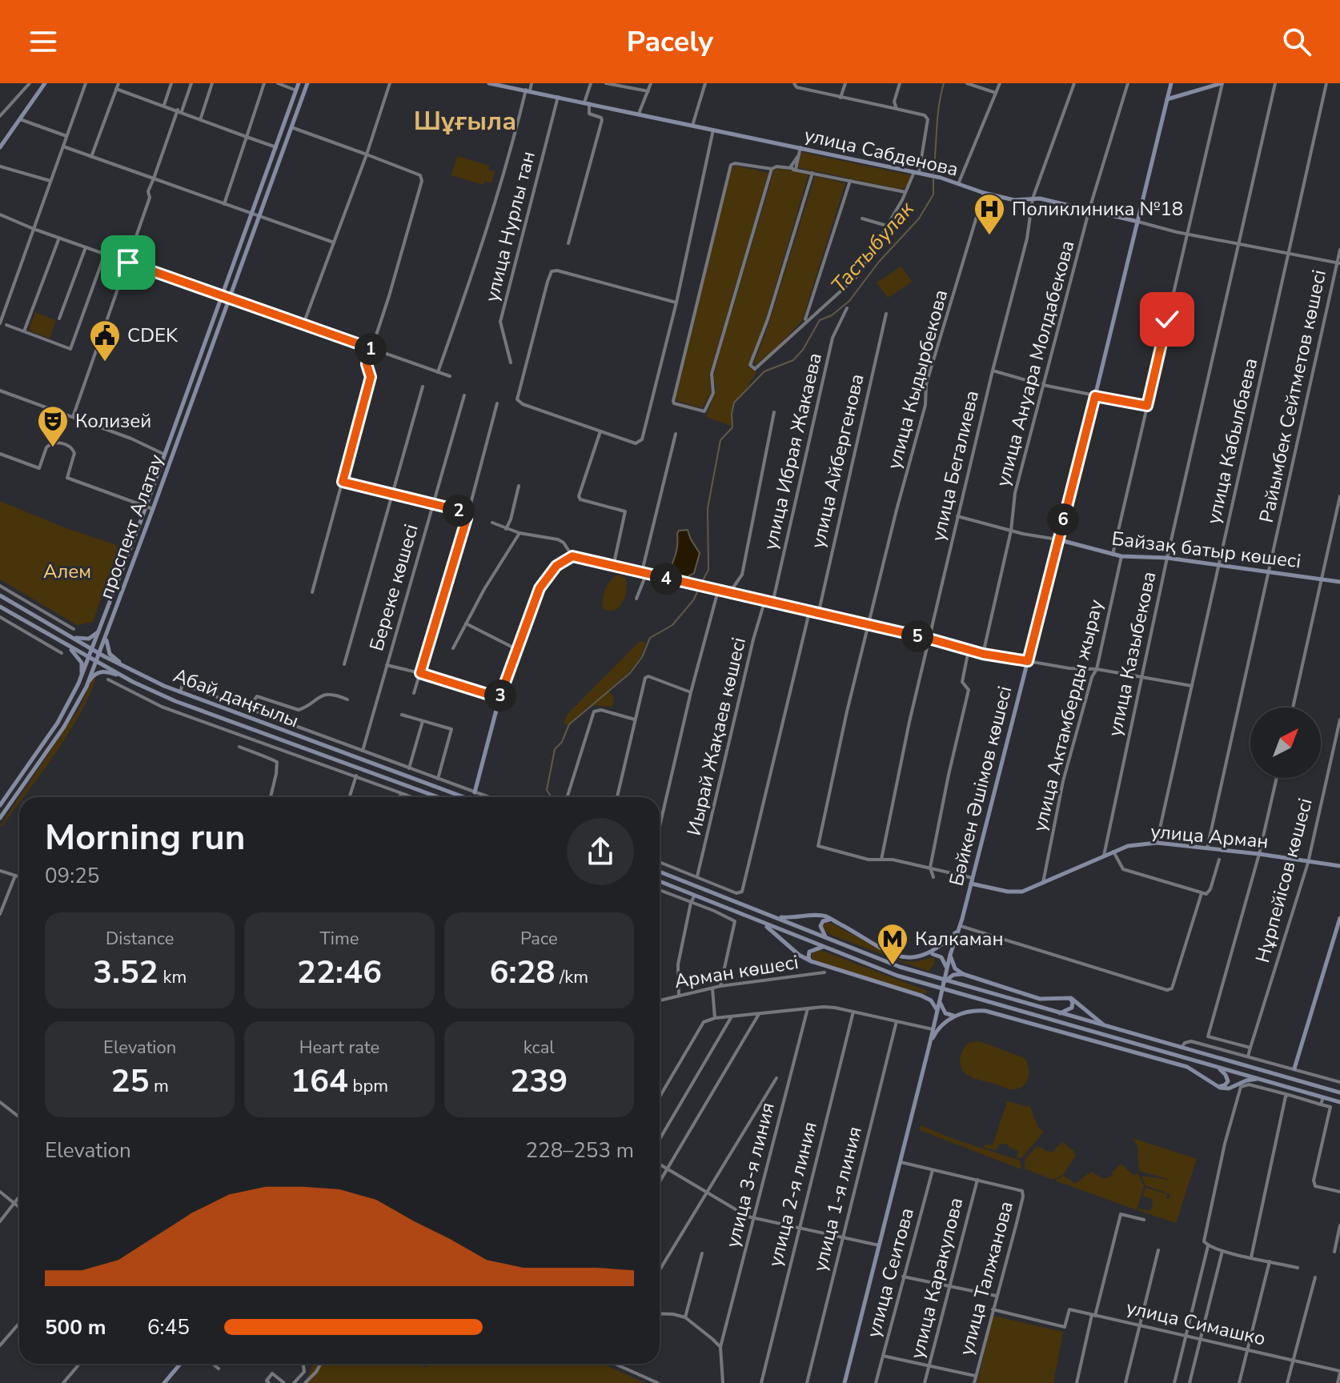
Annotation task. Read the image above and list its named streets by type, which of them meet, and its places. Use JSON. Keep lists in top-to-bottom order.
{
  "streets": {
    "main road": [
      "улица Сабденова",
      "проспект Алатау",
      "Байзақ батыр көшесі",
      "Абай даңғылы",
      "Бәйкен Әшімов көшесі",
      "улица Арман"
    ],
    "street": [
      "улица Нурлы тан",
      "улица Ануара Молдабекова",
      "улица Кыдырбекова",
      "Райымбек Сейтметов көшесі",
      "улица Кабылбаева",
      "улица Ибрая Жакаева",
      "улица Айбергенова",
      "улица Бегалиева",
      "Береке көшесі",
      "улица Казыбекова",
      "улица Актамберды жырау",
      "Иырай Жақаев көшесі",
      "Нұрпейісов көшесі",
      "Арман көшесі",
      "улица 3-я линия",
      "улица 2-я линия",
      "улица 1-я линия",
      "улица Сеитова",
      "улица Каракулова",
      "улица Талжанова",
      "улица Симашко"
    ]
  },
  "crossings": [
    ["улица Сабденова", "улица Нурлы тан"],
    ["улица Сабденова", "улица Ануара Молдабекова"],
    ["улица Сабденова", "улица Кыдырбекова"],
    ["улица Сабденова", "Райымбек Сейтметов көшесі"],
    ["улица Сабденова", "улица Кабылбаева"],
    ["улица Сабденова", "улица Бегалиева"],
    ["улица Сабденова", "улица Казыбекова"],
    ["улица Сабденова", "Бәйкен Әшімов көшесі"],
    ["улица Ануара Молдабекова", "Байзақ батыр көшесі"],
    ["улица Кыдырбекова", "улица Бегалиева"],
    ["Райымбек Сейтметов көшесі", "Байзақ батыр көшесі"],
    ["Райымбек Сейтметов көшесі", "улица Арман"],
    ["улица Кабылбаева", "Байзақ батыр көшесі"],
    ["улица Кабылбаева", "улица Арман"],
    ["улица Бегалиева", "Байзақ батыр көшесі"],
    ["проспект Алатау", "Абай даңғылы"],
    ["Байзақ батыр көшесі", "улица Казыбекова"],
    ["Байзақ батыр көшесі", "улица Актамберды жырау"],
    ["Байзақ батыр көшесі", "Бәйкен Әшімов көшесі"],
    ["улица Казыбекова", "улица Арман"],
    ["улица Актамберды жырау", "улица Арман"],
    ["Бәйкен Әшімов көшесі", "улица Арман"],
    ["Бәйкен Әшімов көшесі", "улица Талжанова"],
    ["улица Арман", "Нұрпейісов көшесі"],
    ["улица Сеитова", "улица Талжанова"],
    ["улица Каракулова", "улица Талжанова"],
    ["улица Талжанова", "улица Симашко"]
  ],
  "districts": ["Шұғыла"],
  "water": ["Тастыбулак"],
  "parks": ["Алем"],
  "places": {
    "hospital": ["Поликлиника №18"],
    "public building": ["CDEK"],
    "theatre": ["Колизей"],
    "metro station": ["Калкаман"]
  },
  "north": "top right",
  "page": {
    "header": "Pacely",
    "pins": [
      "1",
      "2",
      "6",
      "4",
      "5",
      "3"
    ],
    "heading": ["Morning run", "09:25"],
    "stats": [
      ["Distance", "3.52 km"],
      ["Time", "22:46"],
      ["Pace", "6:28 /km"],
      ["Elevation", "25 m"],
      ["Heart rate", "164 bpm"],
      ["kcal", "239"]
    ],
    "chart": ["Elevation", "228–253 m"],
    "list": [
      {
        "name": "500 m",
        "note": "6:45"
      }
    ]
  }
}
